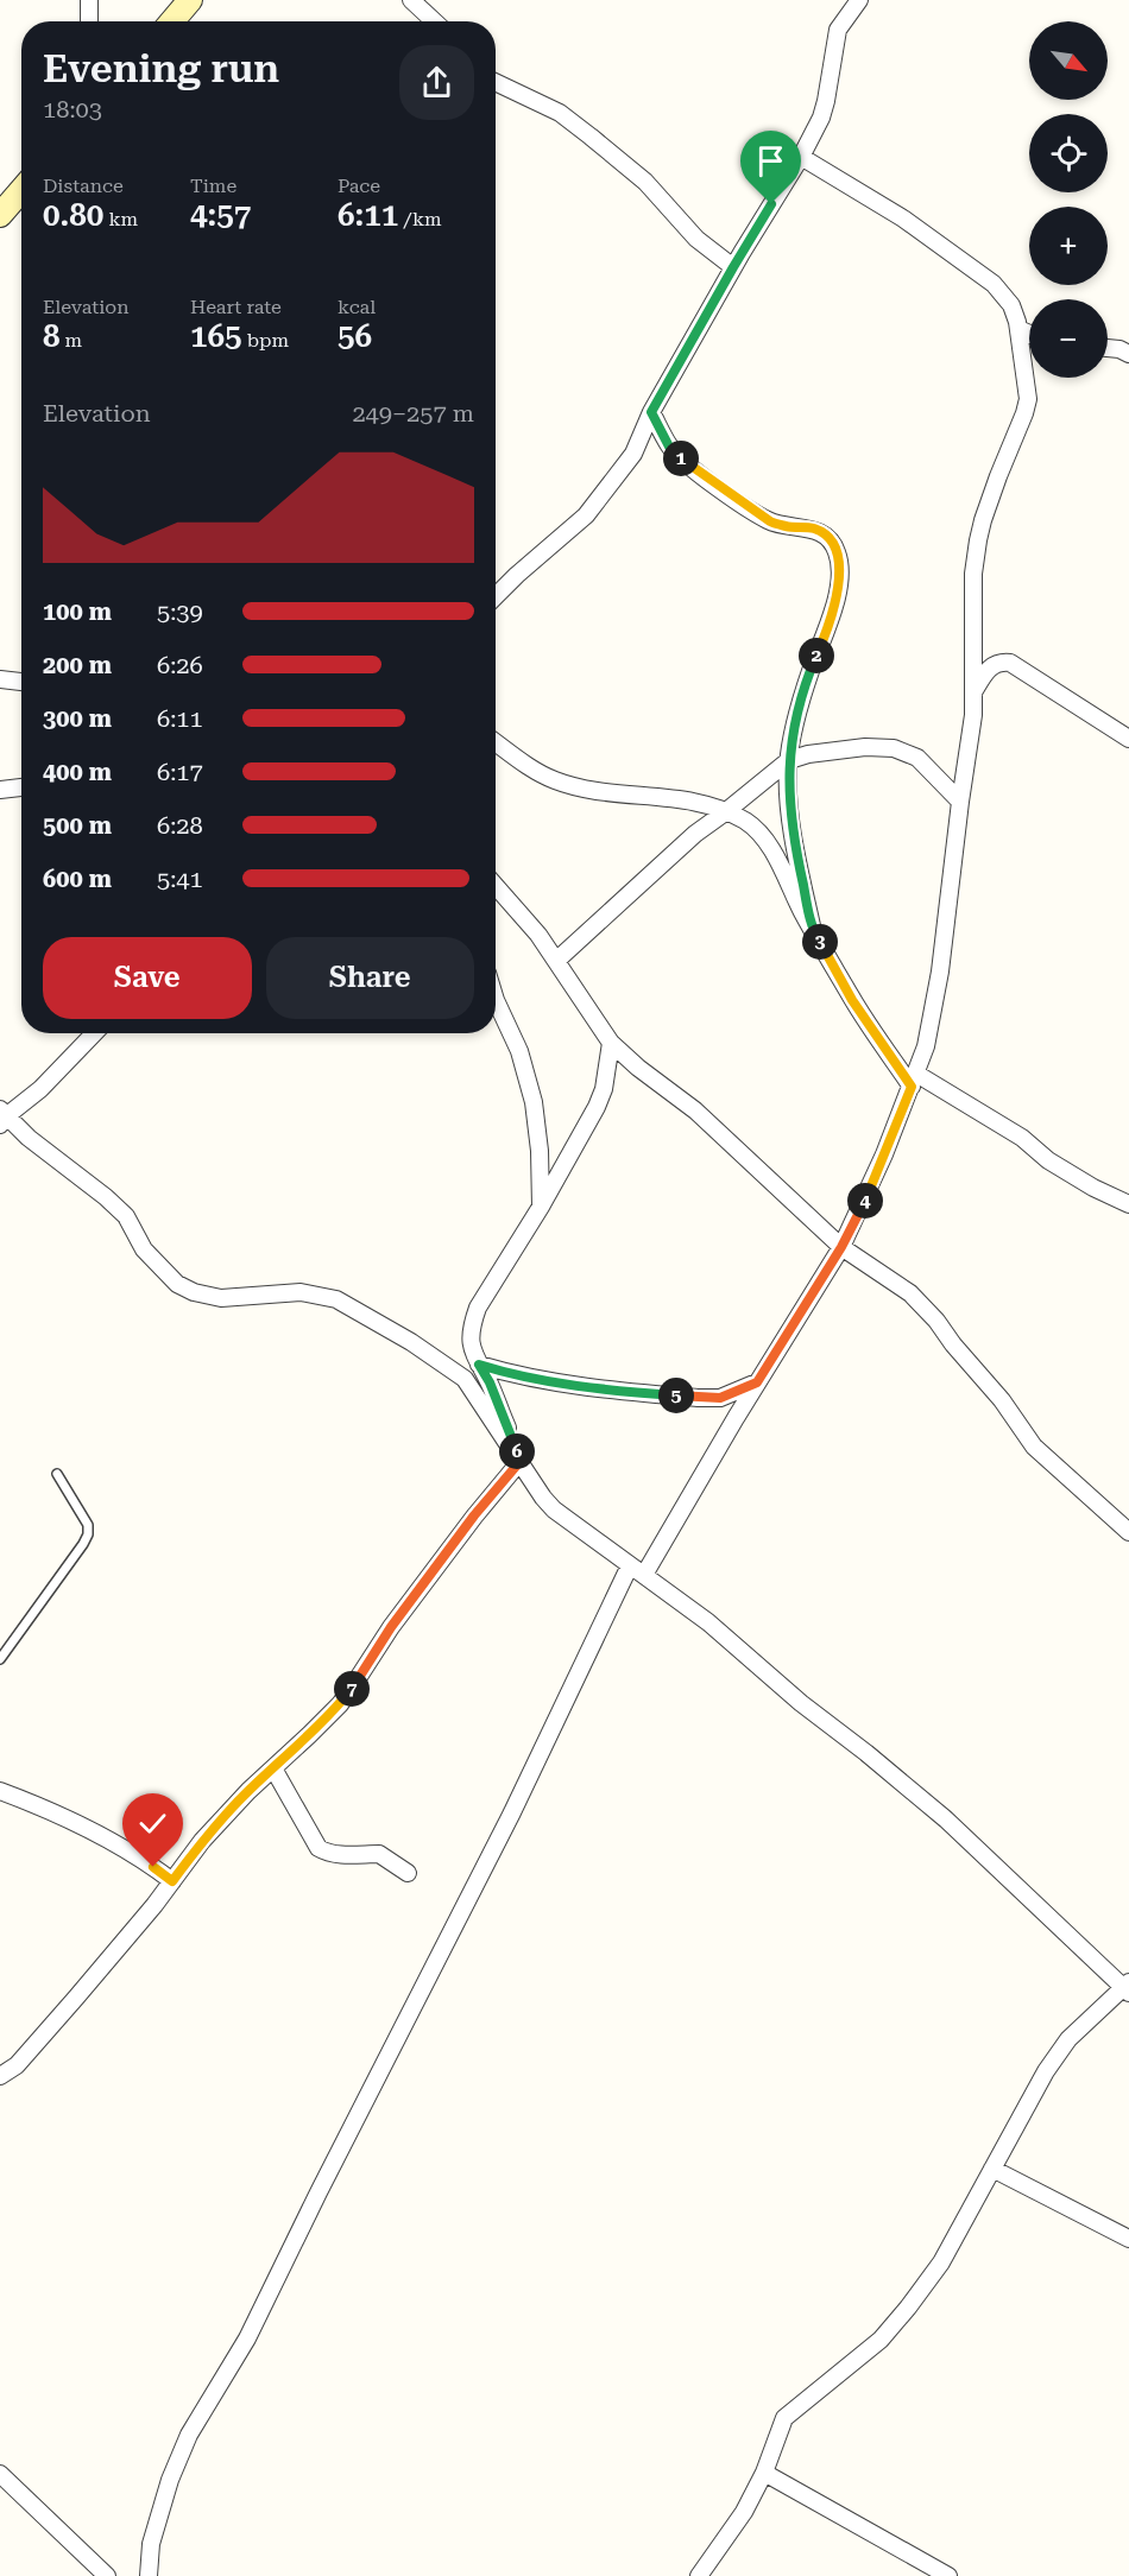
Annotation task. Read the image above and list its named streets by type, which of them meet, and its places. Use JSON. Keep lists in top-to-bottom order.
{
  "north": "bottom right",
  "page": {
    "map_buttons": ["+", "−"],
    "heading": ["Evening run", "18:03"],
    "stats": [
      ["Distance", "0.80 km"],
      ["Time", "4:57"],
      ["Pace", "6:11 /km"],
      ["Elevation", "8 m"],
      ["Heart rate", "165 bpm"],
      ["kcal", "56"]
    ],
    "chart": ["Elevation", "249–257 m"],
    "pins": [
      "1",
      "2",
      "3",
      "4",
      "5",
      "6",
      "7"
    ],
    "list": [
      {
        "name": "100 m",
        "note": "5:39"
      },
      {
        "name": "200 m",
        "note": "6:26"
      },
      {
        "name": "300 m",
        "note": "6:11"
      },
      {
        "name": "400 m",
        "note": "6:17"
      },
      {
        "name": "500 m",
        "note": "6:28"
      },
      {
        "name": "600 m",
        "note": "5:41"
      }
    ],
    "buttons": ["Save", "Share"]
  }
}
